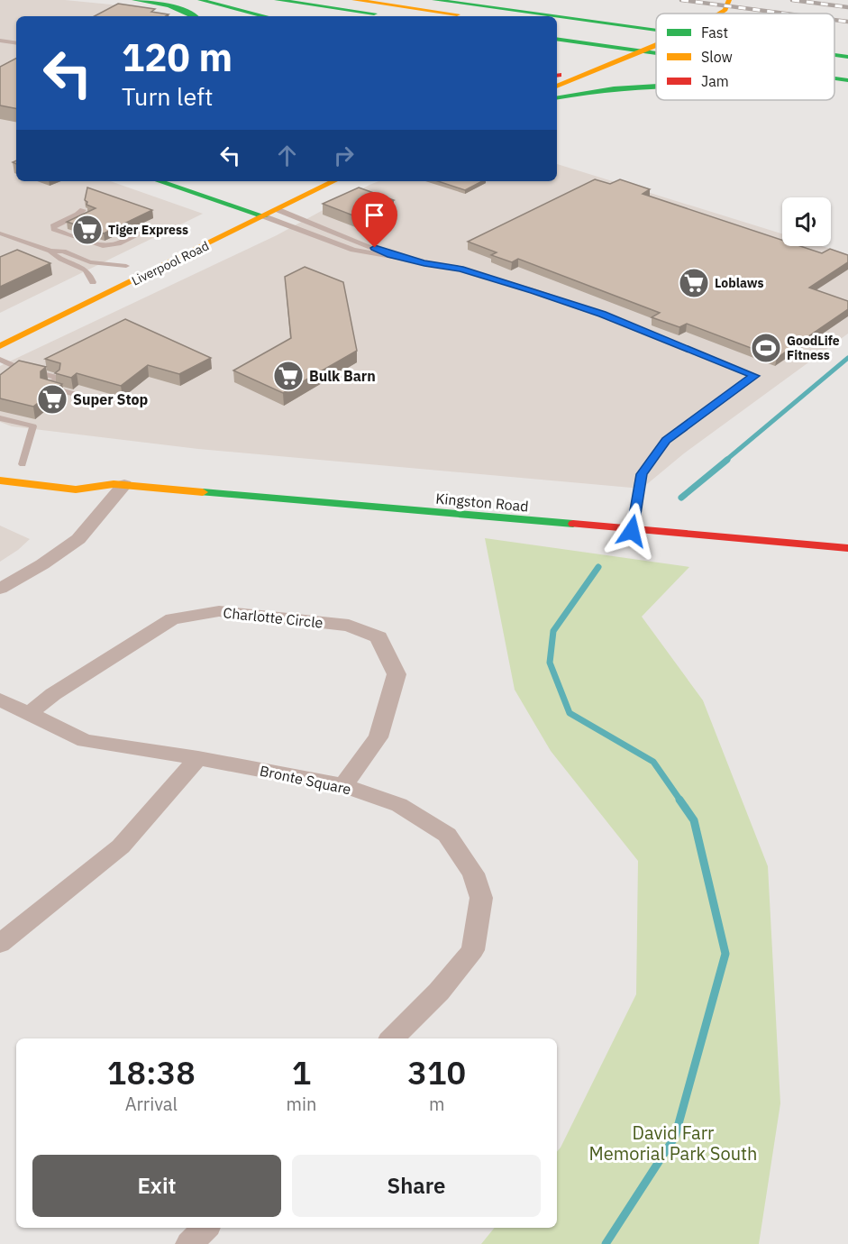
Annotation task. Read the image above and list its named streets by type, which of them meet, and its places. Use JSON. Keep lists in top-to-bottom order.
{
  "streets": {
    "main road": ["Liverpool Road", "Kingston Road"],
    "street": ["Charlotte Circle", "Bronte Square"]
  },
  "crossings": [
    ["Charlotte Circle", "Bronte Square"]
  ],
  "parks": ["David Farr Memorial Park South"],
  "places": {
    "supermarket": [
      "Tiger Express",
      "Loblaws",
      "Bulk Barn",
      "Super Stop"
    ],
    "sports": ["GoodLife Fitness"]
  },
  "legend": ["Fast", "Slow", "Jam"],
  "page": {
    "turn": ["120 m", "Turn left"],
    "eta": [
      "18:38",
      "Arrival",
      "1",
      "min",
      "310",
      "m"
    ],
    "buttons": ["Exit", "Share"]
  }
}
